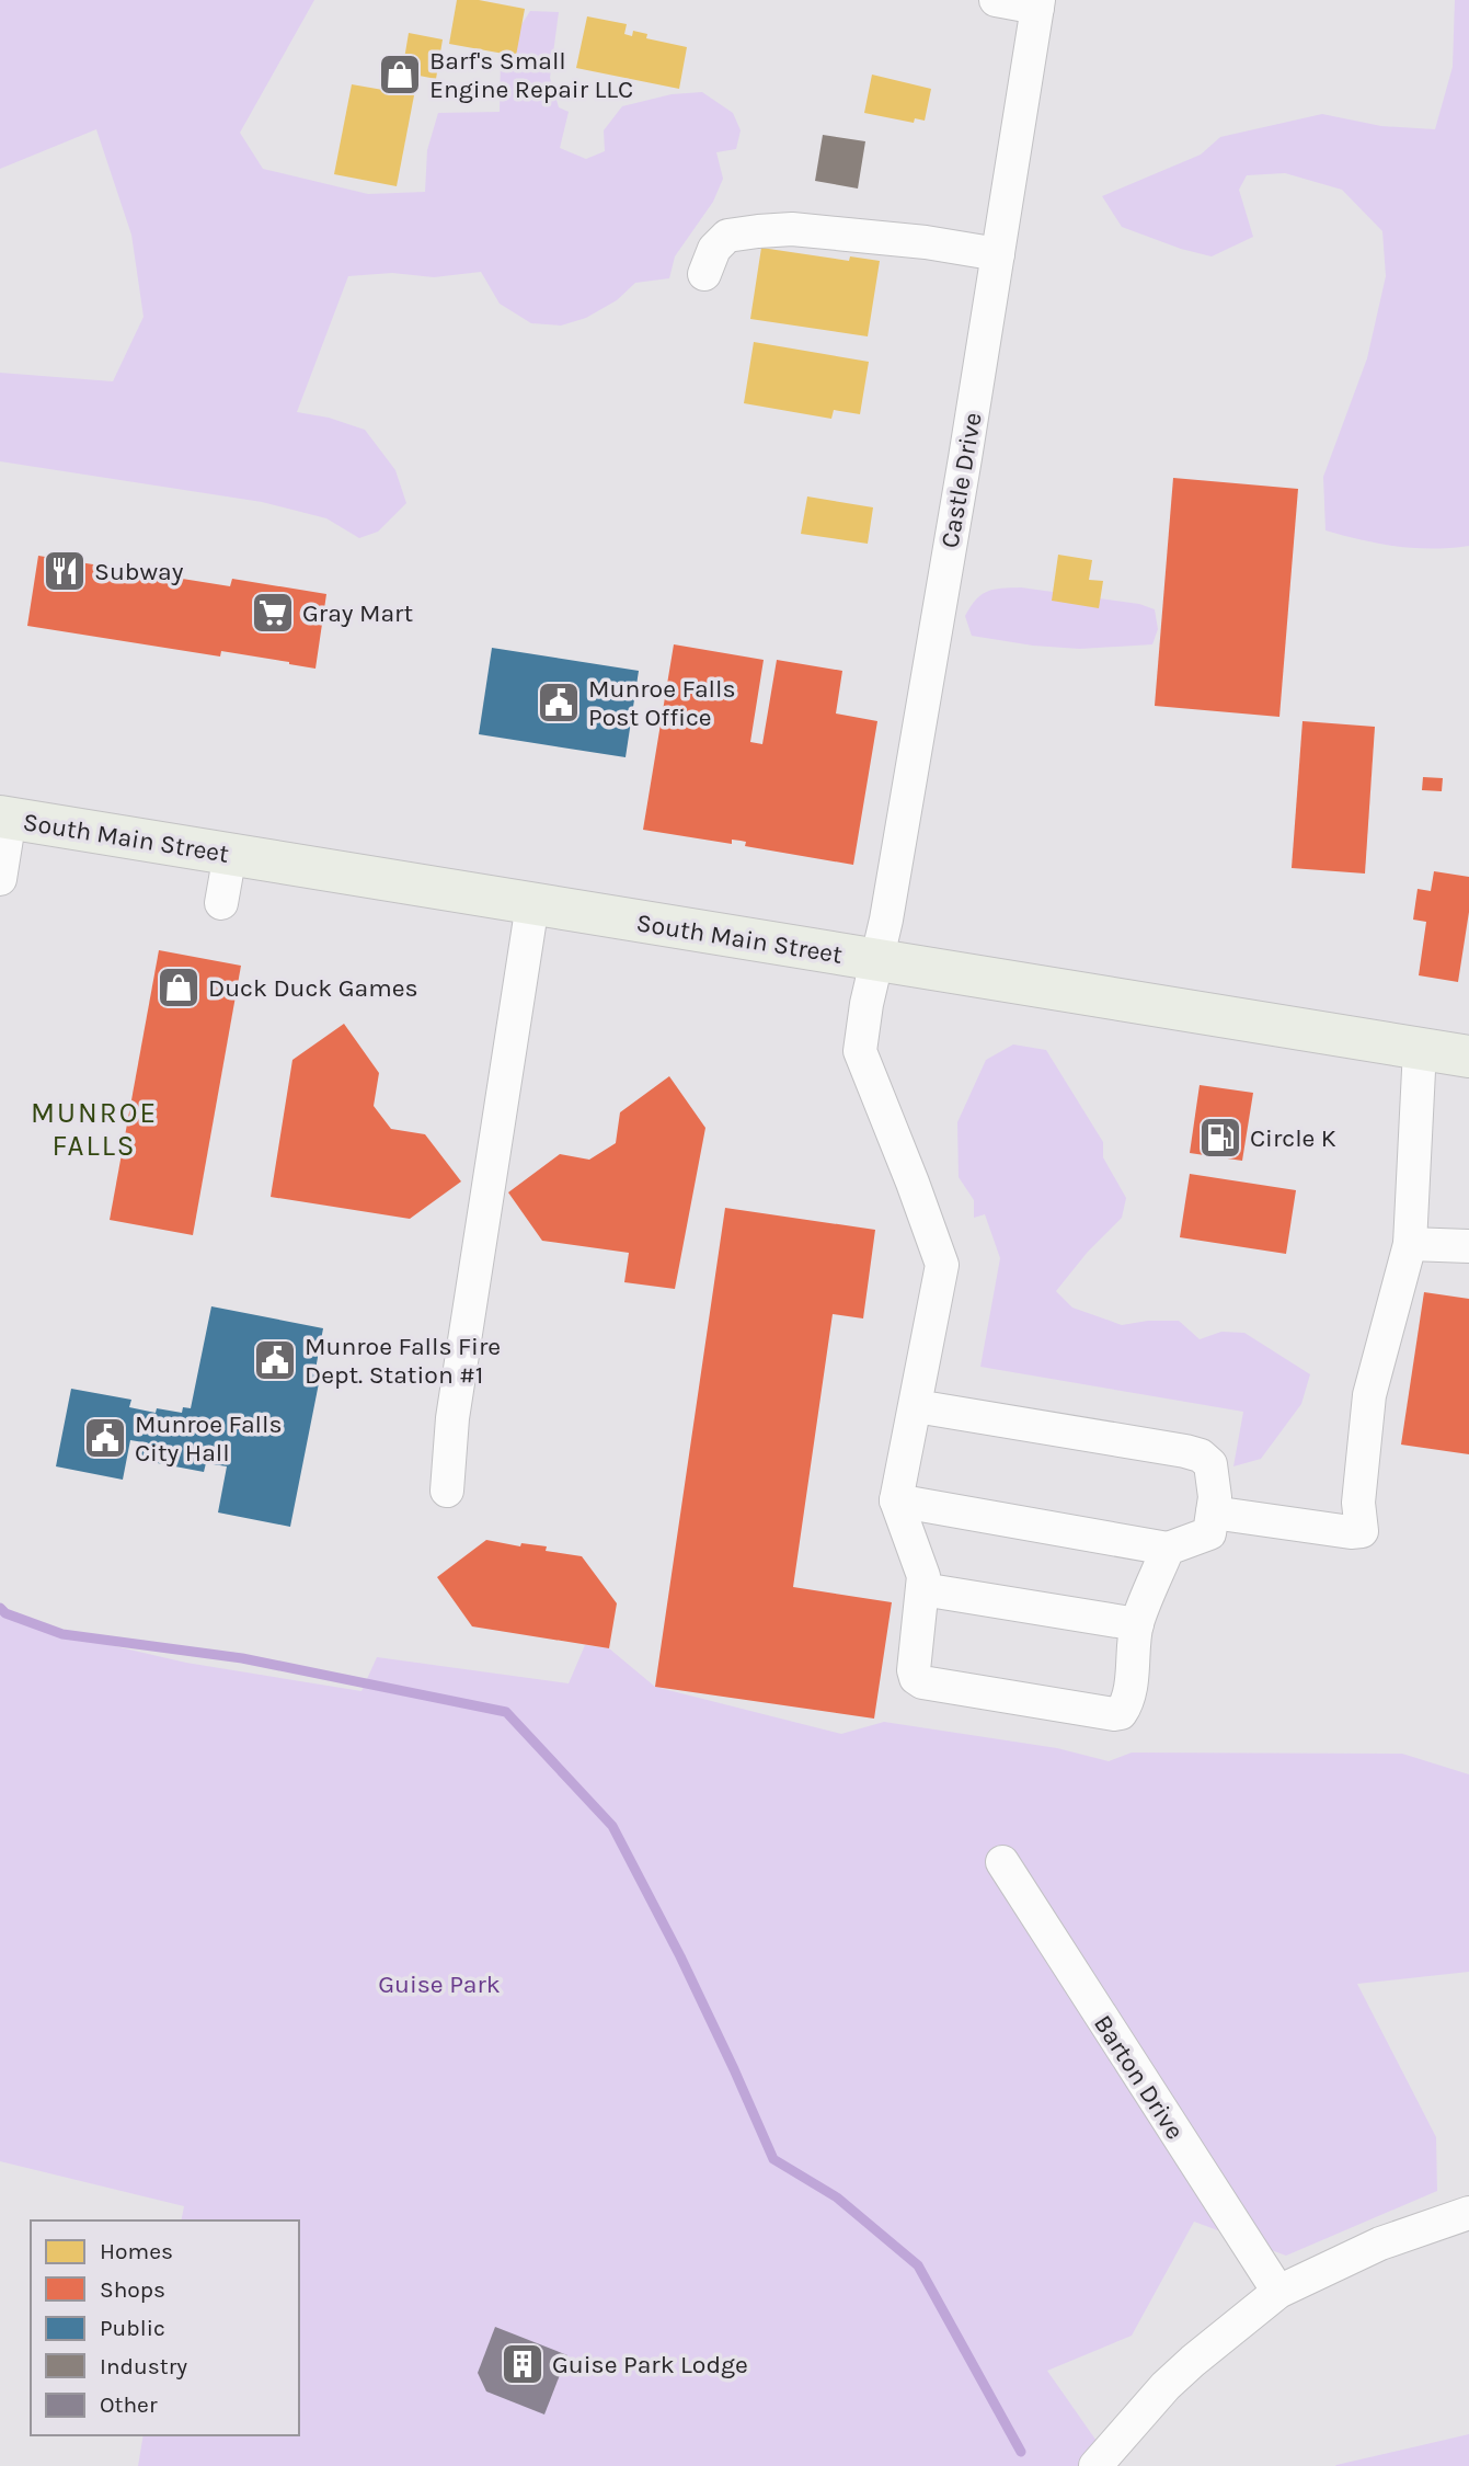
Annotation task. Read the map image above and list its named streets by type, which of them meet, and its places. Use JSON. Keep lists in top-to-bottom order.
{
  "streets": {
    "main road": ["South Main Street"],
    "street": ["Castle Drive", "Barton Drive"]
  },
  "crossings": [
    ["Castle Drive", "South Main Street"]
  ],
  "districts": ["MUNROE FALLS"],
  "parks": ["Guise Park"],
  "places": {
    "shop": ["Barf's Small Engine Repair LLC", "Duck Duck Games"],
    "restaurant": ["Subway"],
    "supermarket": ["Gray Mart"],
    "public building": ["Munroe Falls Post Office", "Munroe Falls Fire Dept. Station #1", "Munroe Falls City Hall"],
    "fuel station": ["Circle K"],
    "building": ["Guise Park Lodge"]
  },
  "legend": [
    "Homes",
    "Shops",
    "Public",
    "Industry",
    "Other"
  ]
}
